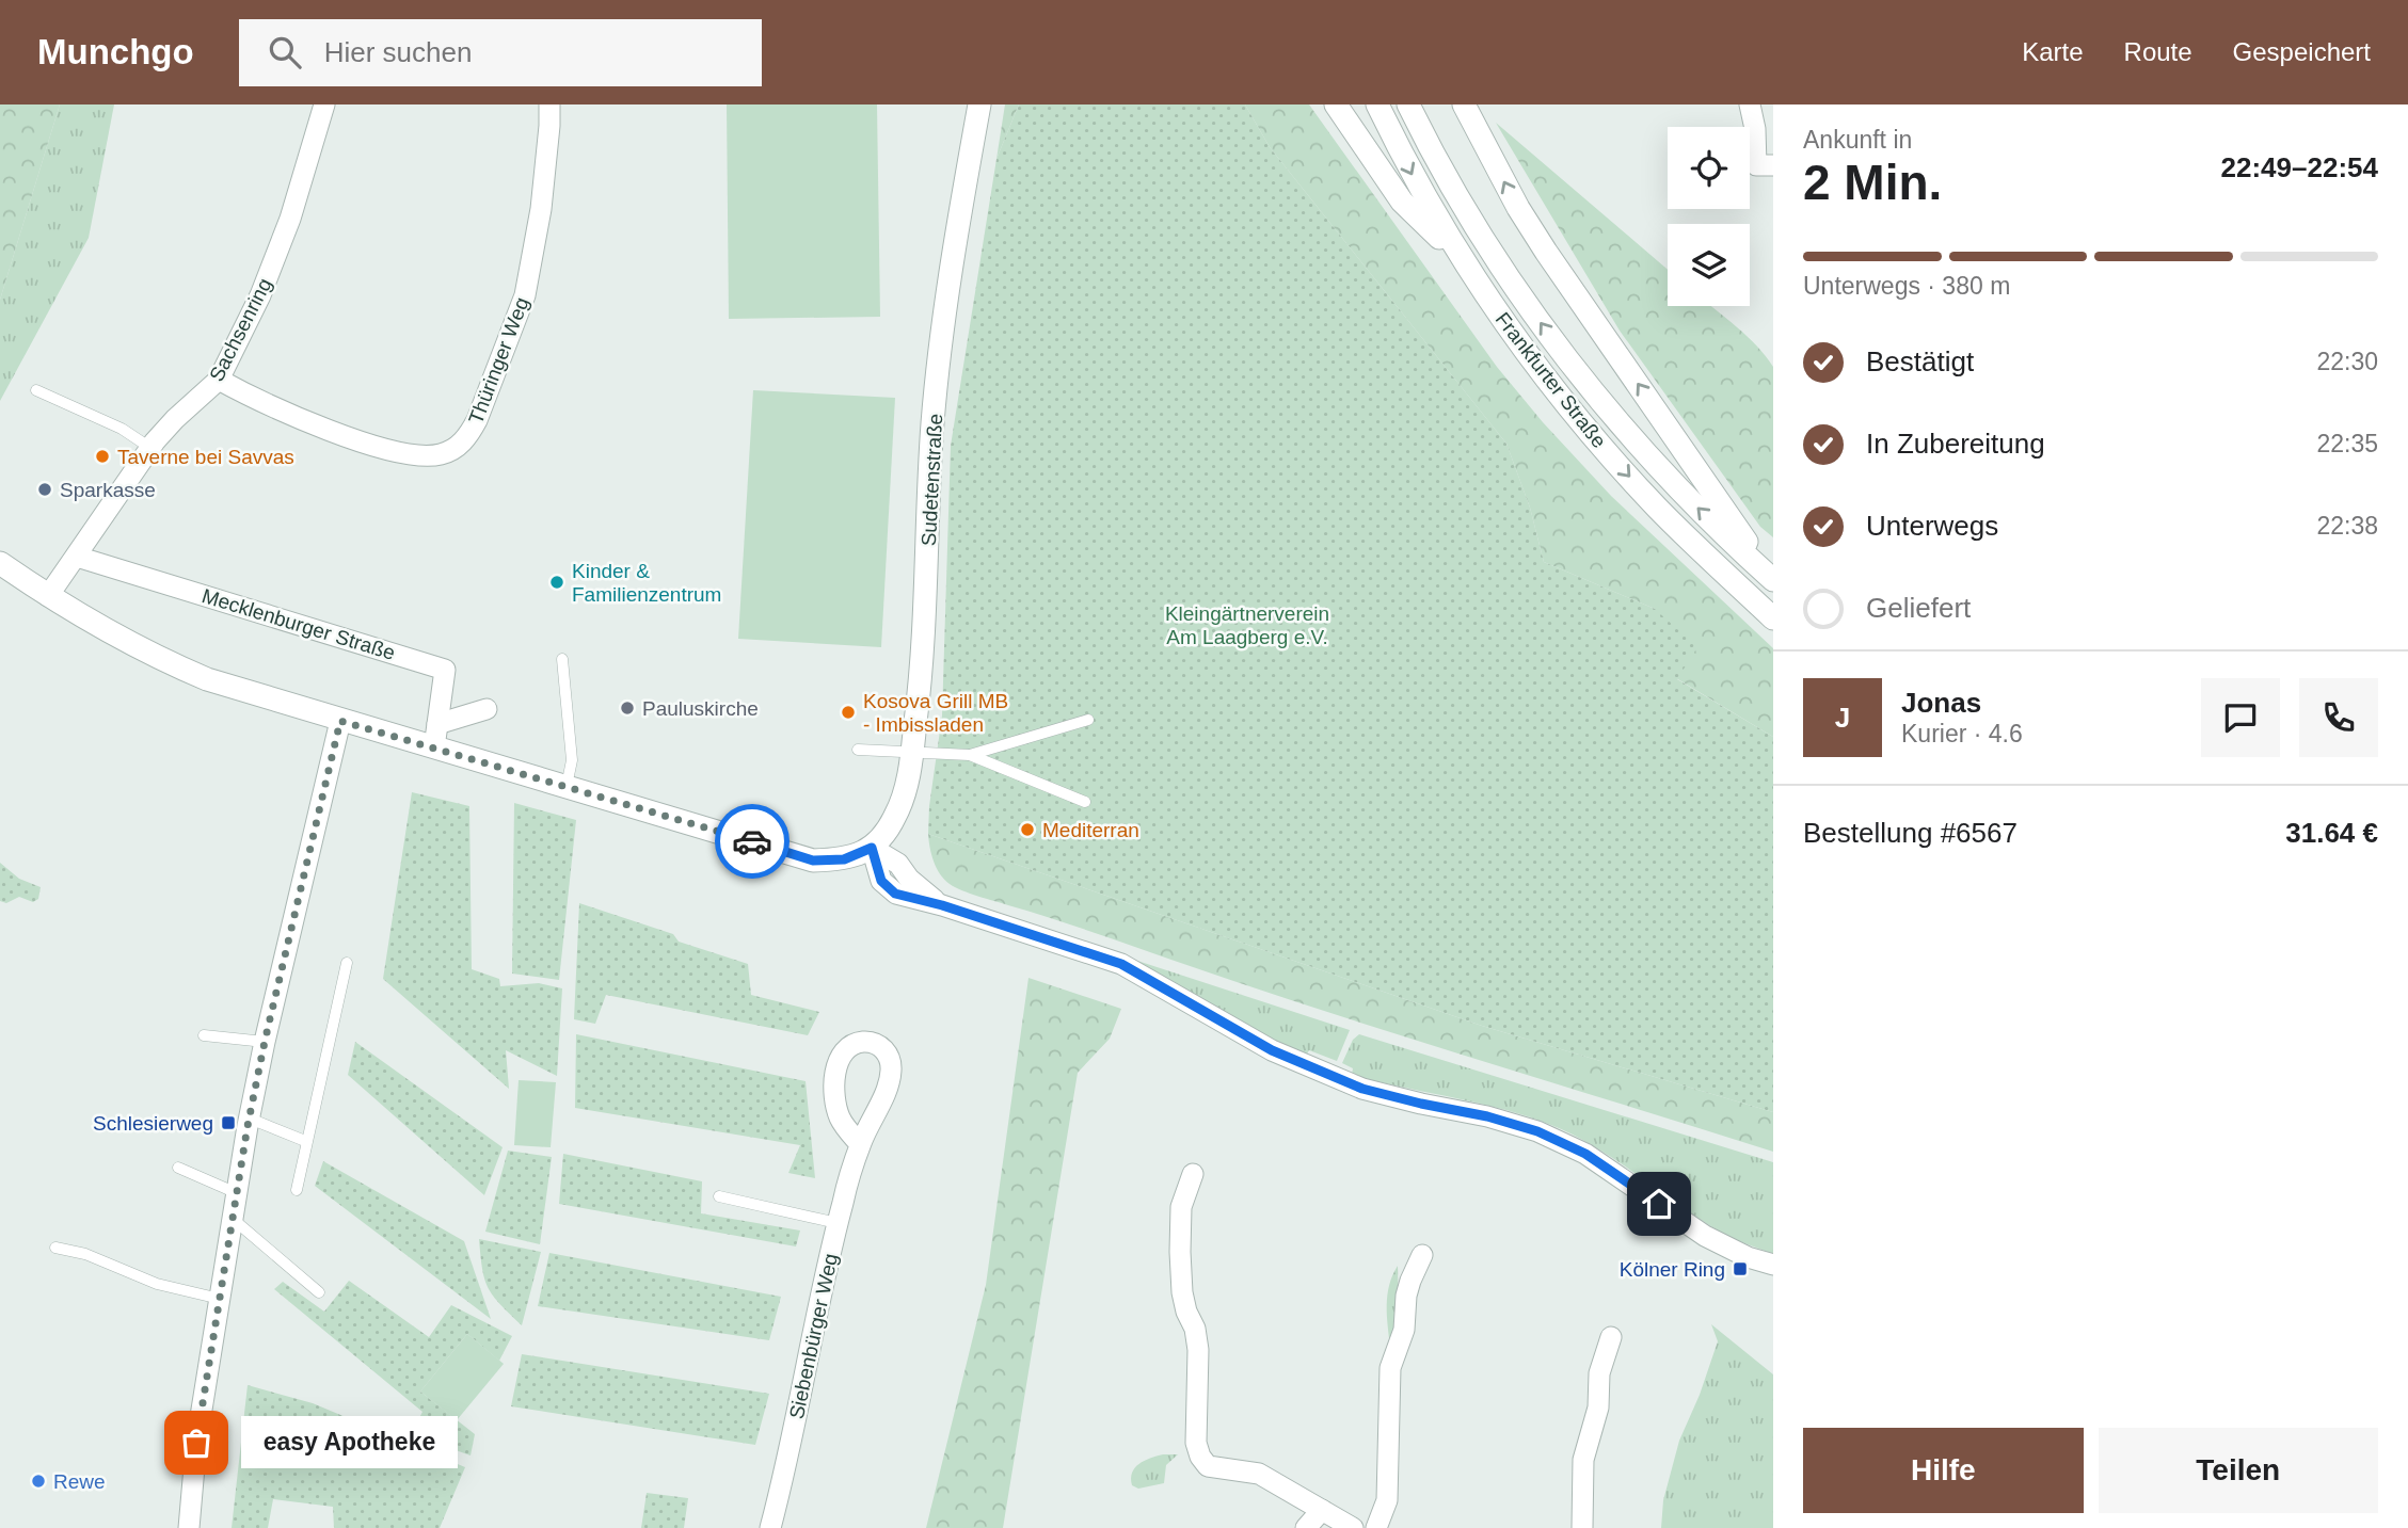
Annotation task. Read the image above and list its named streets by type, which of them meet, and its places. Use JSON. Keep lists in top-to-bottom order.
{
  "streets": {
    "street": [
      "Sachsenring",
      "Thüringer Weg",
      "Frankfurter Straße",
      "Sudetenstraße",
      "Mecklenburger Straße",
      "Siebenbürger Weg"
    ]
  },
  "crossings": [
    ["Sachsenring", "Thüringer Weg"],
    ["Sachsenring", "Mecklenburger Straße"]
  ],
  "parks": ["Kleingärtnerverein Am Laagberg e.V."],
  "places": {
    "other": [
      "Taverne bei Savvas",
      "Sparkasse",
      "Kinder & Familienzentrum",
      "Pauluskirche",
      "Kosova Grill MB - Imbissladen",
      "Mediterran",
      "easy Apotheke",
      "Rewe"
    ],
    "transit": ["Schlesierweg", "Kölner Ring"]
  },
  "page": {
    "header": "Munchgo",
    "search": "Hier suchen",
    "nav": ["Karte", "Route", "Gespeichert"],
    "heading": ["2 Min.", "Ankunft in", "22:49–22:54"],
    "panel": [
      "Jonas",
      "Kurier · 4.6",
      "Bestellung #6567",
      "31.64 €"
    ],
    "bar": "Unterwegs · 380 m",
    "list": [
      ["Bestätigt", "22:30"],
      ["In Zubereitung", "22:35"],
      ["Unterwegs", "22:38"],
      "Geliefert"
    ],
    "round": "J",
    "buttons": ["Hilfe", "Teilen"],
    "bubble": "easy Apotheke"
  }
}
